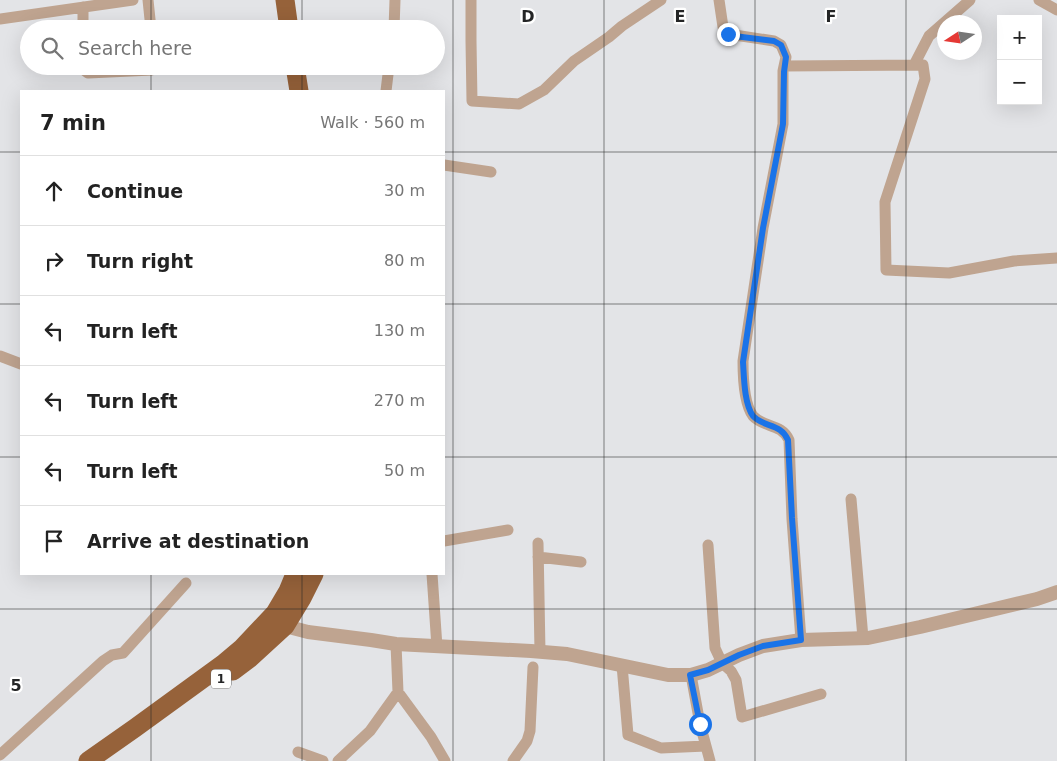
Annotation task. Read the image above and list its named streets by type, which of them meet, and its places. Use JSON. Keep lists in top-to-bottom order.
{
  "streets": {
    "highway": ["1"]
  },
  "north": "left",
  "page": {
    "map_buttons": ["+", "−"],
    "search": "Search here",
    "heading": ["7 min", "Walk · 560 m"],
    "list": [
      ["Continue", "30 m"],
      ["Turn right", "80 m"],
      ["Turn left", "130 m"],
      ["Turn left", "270 m"],
      ["Turn left", "50 m"],
      "Arrive at destination"
    ]
  },
  "grid": {
    "columns": ["D", "E", "F"],
    "rows": ["5"]
  }
}
